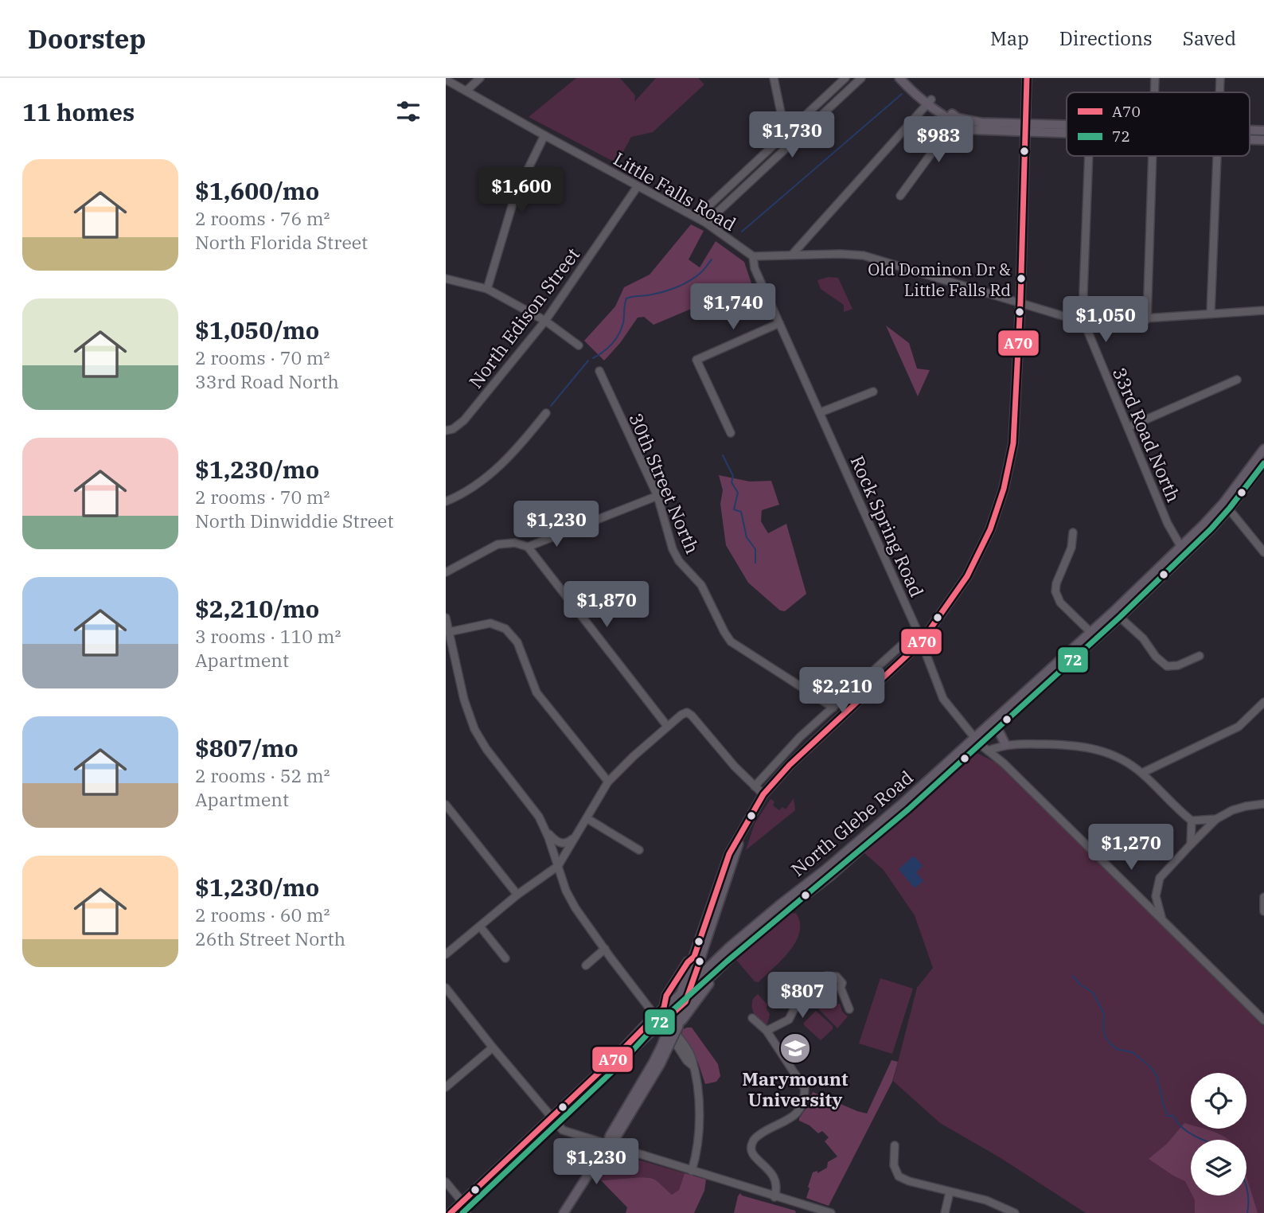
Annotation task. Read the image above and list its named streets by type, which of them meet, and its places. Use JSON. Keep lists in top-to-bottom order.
{
  "streets": {
    "main road": ["North Glebe Road"],
    "street": [
      "Little Falls Road",
      "North Edison Street",
      "33rd Road North",
      "30th Street North",
      "Rock Spring Road"
    ]
  },
  "crossings": [
    ["Little Falls Road", "North Edison Street"],
    ["Little Falls Road", "Rock Spring Road"],
    ["33rd Road North", "North Glebe Road"],
    ["Rock Spring Road", "North Glebe Road"]
  ],
  "places": {
    "other": ["Old Dominon Dr & Little Falls Rd"],
    "school or university": ["Marymount University"]
  },
  "lines": ["transit line A70", "transit line 72"],
  "legend": ["A70", "72"],
  "page": {
    "header": "Doorstep",
    "nav": ["Map", "Directions", "Saved"],
    "heading": "11 homes",
    "price": [
      "$1,730",
      "$983",
      "$1,600",
      "$1,740",
      "$1,050",
      "$1,230",
      "$1,870",
      "$2,210",
      "$1,270",
      "$807",
      "$1,230"
    ],
    "list": [
      {
        "name": "$1,600/mo",
        "note": "2 rooms · 76 m² · North Florida Street"
      },
      {
        "name": "$1,050/mo",
        "note": "2 rooms · 70 m² · 33rd Road North"
      },
      {
        "name": "$1,230/mo",
        "note": "2 rooms · 70 m² · North Dinwiddie Street"
      },
      {
        "name": "$2,210/mo",
        "note": "3 rooms · 110 m² · Apartment"
      },
      {
        "name": "$807/mo",
        "note": "2 rooms · 52 m² · Apartment"
      },
      {
        "name": "$1,230/mo",
        "note": "2 rooms · 60 m² · 26th Street North"
      }
    ]
  }
}
